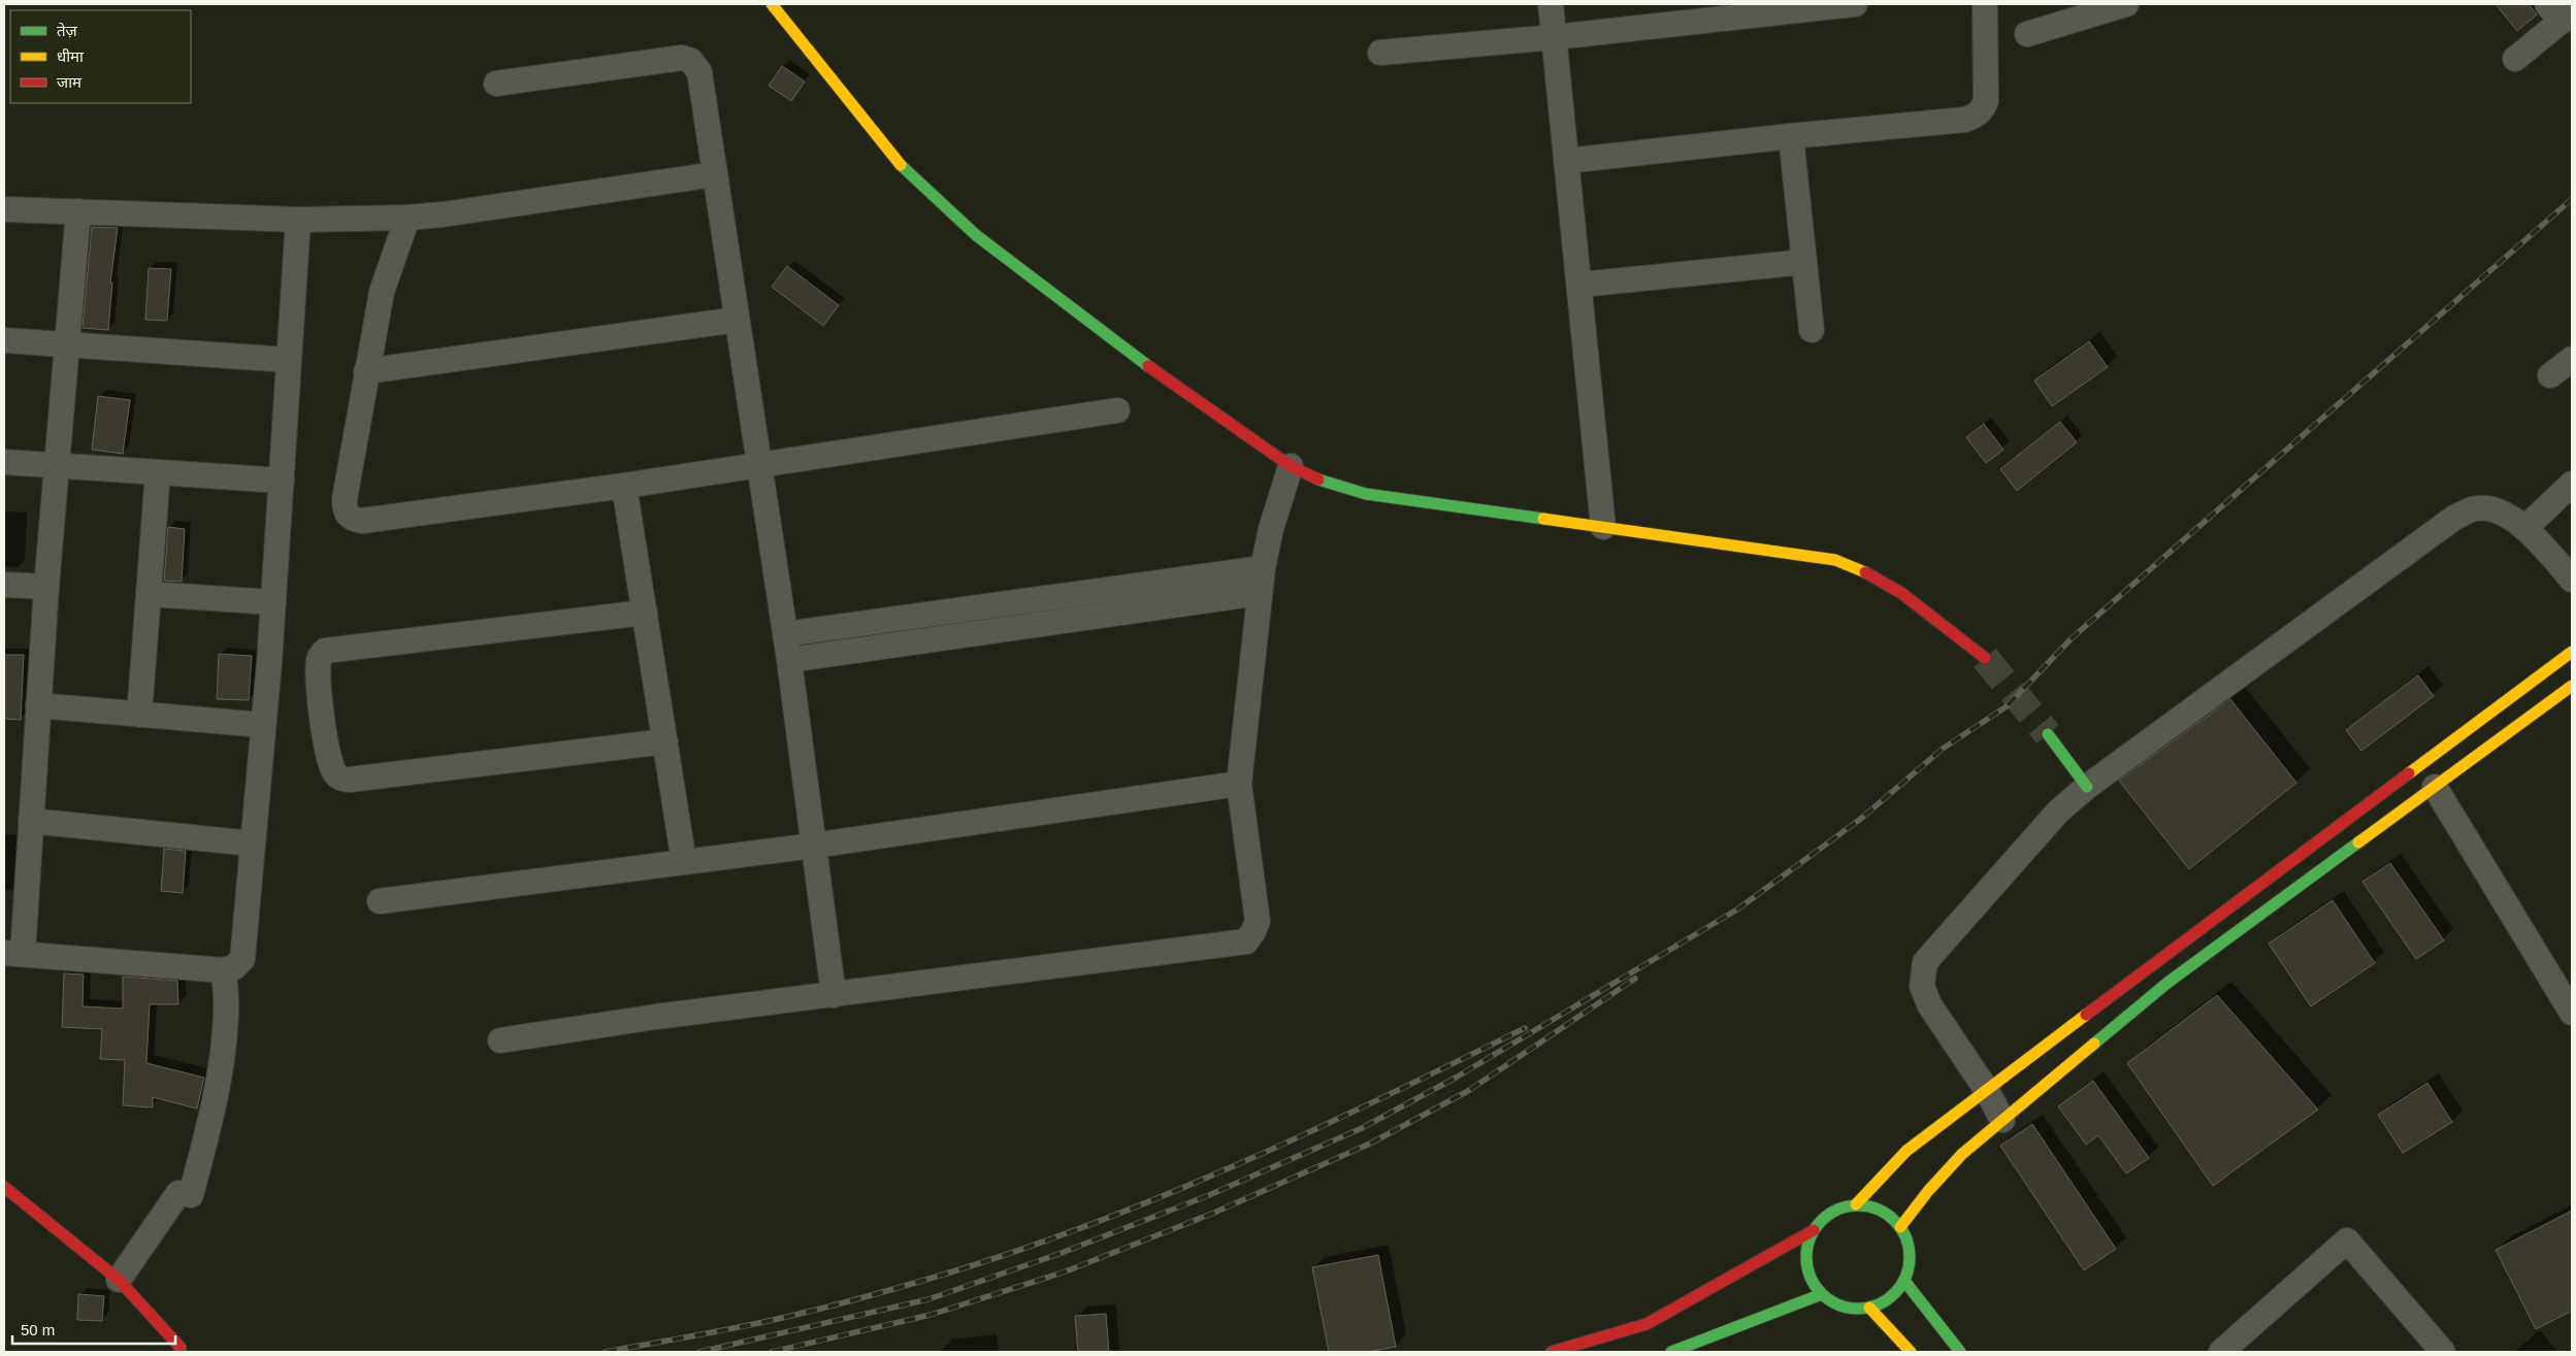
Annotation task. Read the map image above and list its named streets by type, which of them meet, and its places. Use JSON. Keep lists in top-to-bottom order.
{
  "legend": ["तेज़", "धीमा", "जाम"],
  "scale_bar": "50 m"
}
